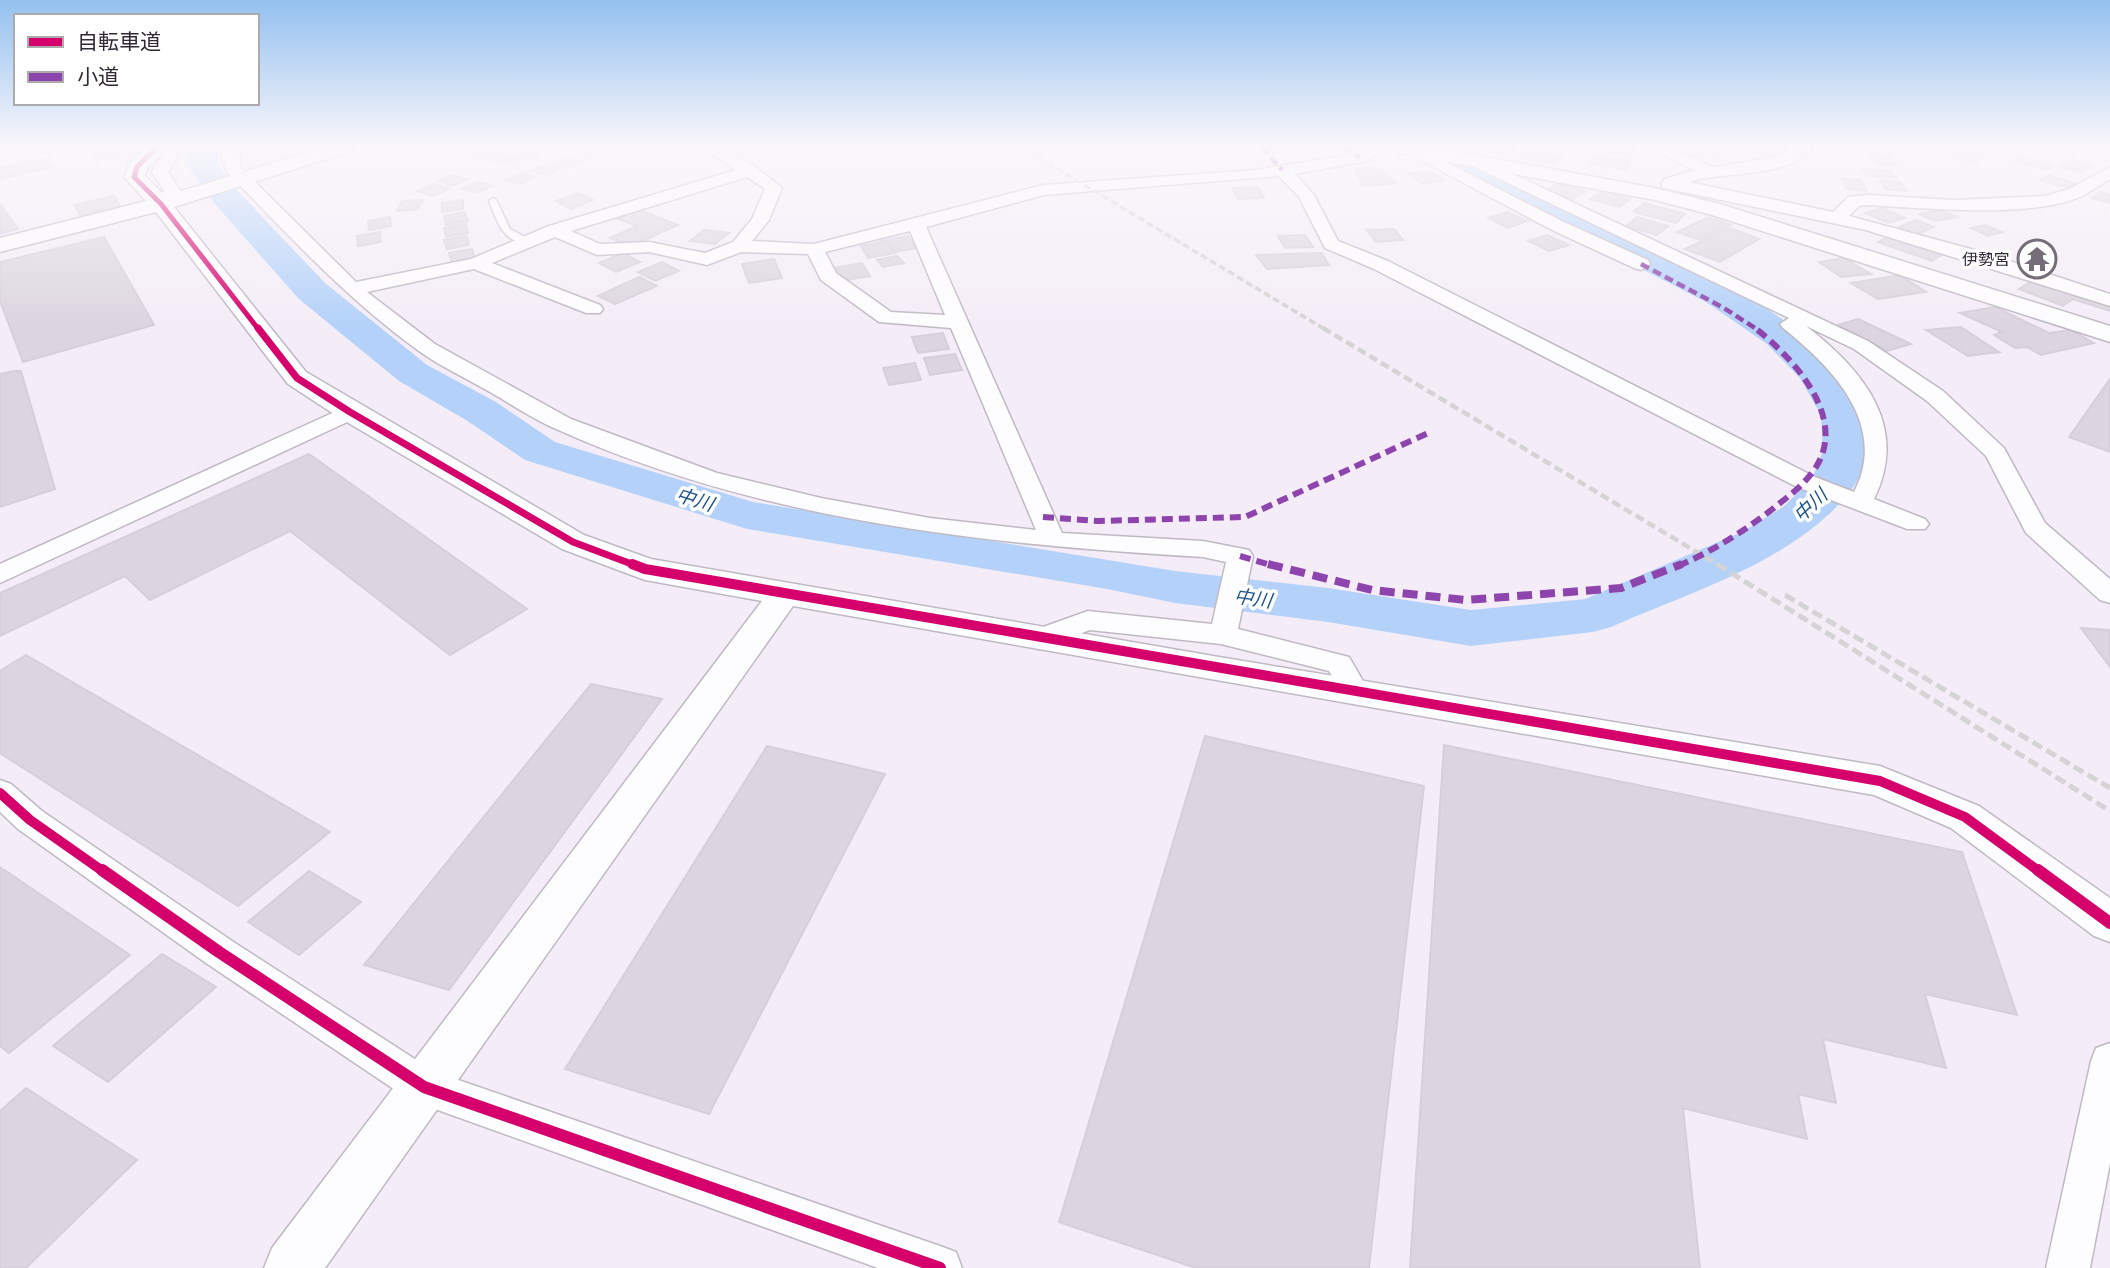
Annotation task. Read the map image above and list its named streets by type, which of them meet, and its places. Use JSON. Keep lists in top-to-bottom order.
{
  "water": ["中川"],
  "places": {
    "temple": ["伊勢宮"]
  },
  "legend": ["自転車道", "小道"]
}
